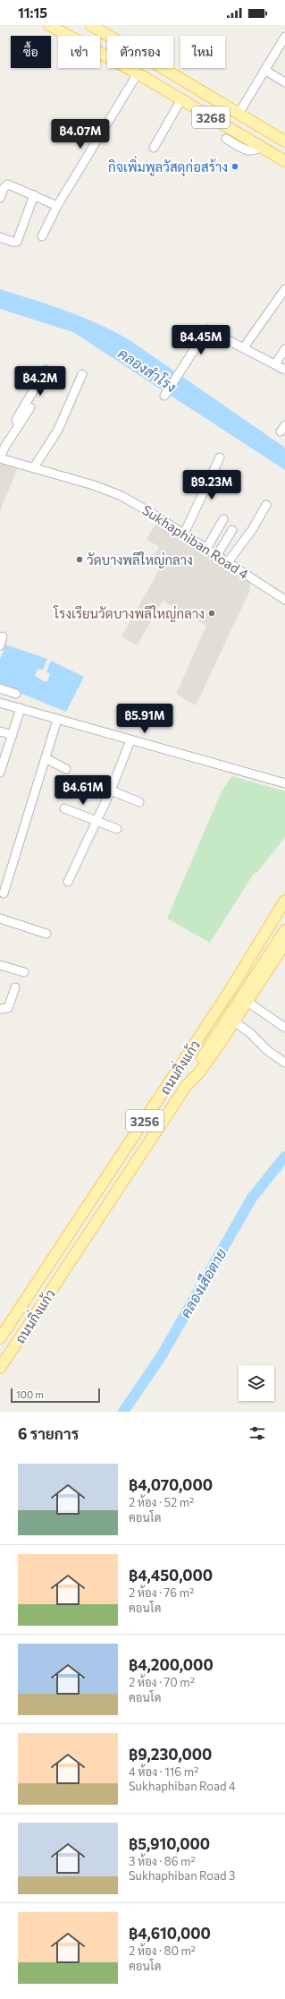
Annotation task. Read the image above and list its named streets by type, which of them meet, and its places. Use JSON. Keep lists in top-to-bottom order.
{
  "streets": {
    "main road": ["3268", "ถนนกิ่งแก้ว", "3256"],
    "street": ["Sukhaphiban Road 4"]
  },
  "crossings": [
    ["ถนนกิ่งแก้ว", "3256"]
  ],
  "water": ["คลองสำโรง", "คลองเสือตาย"],
  "places": ["กิจเพิ่มพูลวัสดุก่อสร้าง", "วัดบางพลีใหญ่กลาง", "โรงเรียนวัดบางพลีใหญ่กลาง"],
  "scale_bar": "100 m",
  "page": {
    "status": "11:15",
    "chip": [
      "ซื้อ",
      "เช่า",
      "ตัวกรอง",
      "ใหม่"
    ],
    "price": [
      "฿4.07M",
      "฿4.45M",
      "฿4.2M",
      "฿9.23M",
      "฿5.91M",
      "฿4.61M"
    ],
    "scale": "100 m",
    "heading": "6 รายการ",
    "list": [
      {
        "name": "฿4,070,000",
        "note": "2 ห้อง · 52 m² · คอนโด"
      },
      {
        "name": "฿4,450,000",
        "note": "2 ห้อง · 76 m² · คอนโด"
      },
      {
        "name": "฿4,200,000",
        "note": "2 ห้อง · 70 m² · คอนโด"
      },
      {
        "name": "฿9,230,000",
        "note": "4 ห้อง · 116 m² · Sukhaphiban Road 4"
      },
      {
        "name": "฿5,910,000",
        "note": "3 ห้อง · 86 m² · Sukhaphiban Road 3"
      },
      {
        "name": "฿4,610,000",
        "note": "2 ห้อง · 80 m² · คอนโด"
      }
    ]
  }
}
